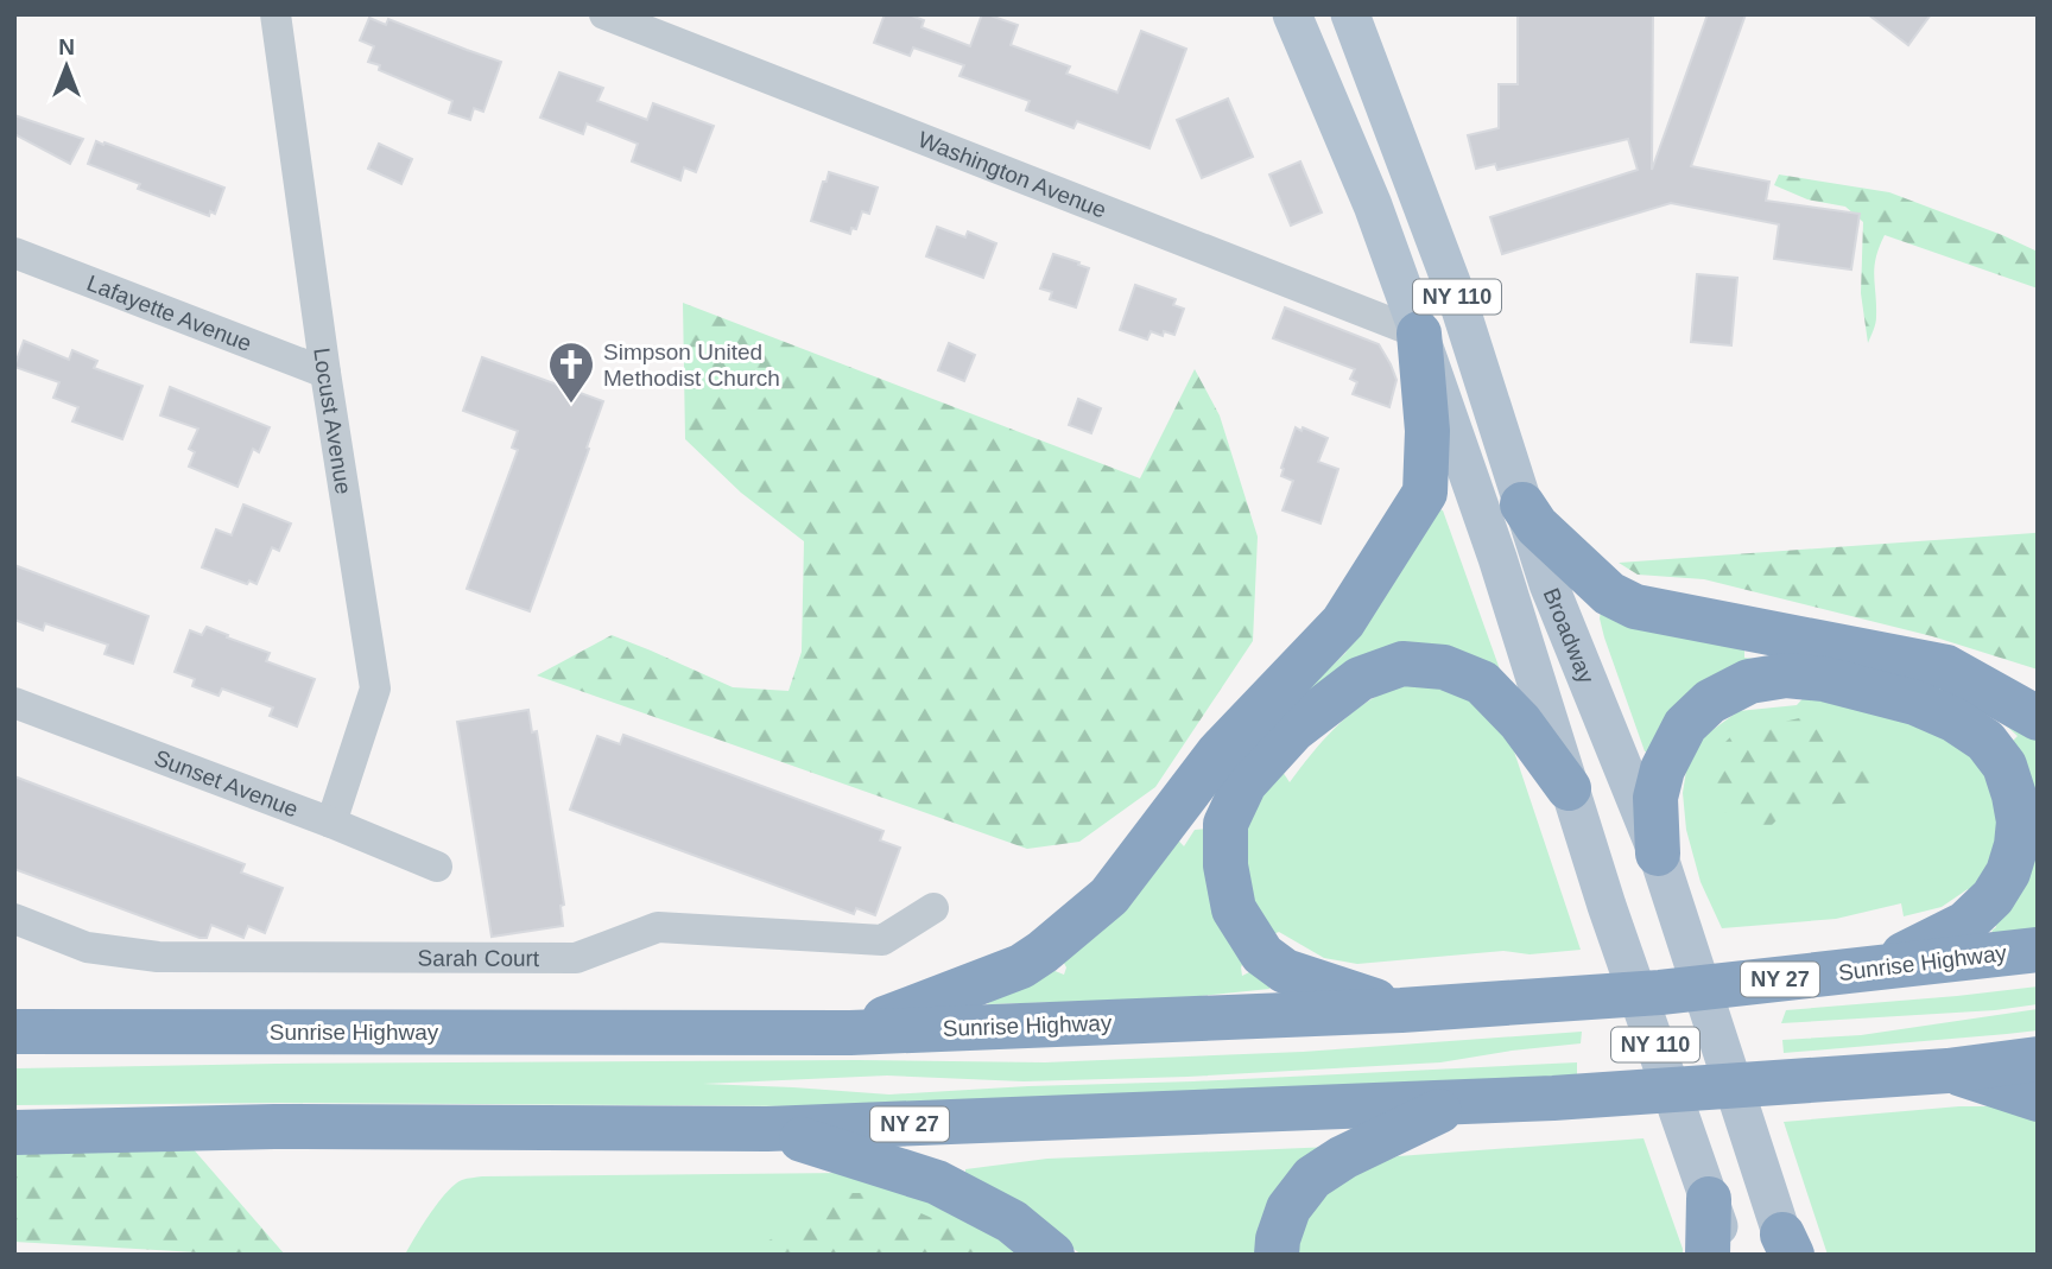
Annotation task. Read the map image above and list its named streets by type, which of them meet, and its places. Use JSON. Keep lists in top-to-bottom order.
{
  "streets": {
    "highway": ["Sunrise Highway", "NY 27"],
    "main road": ["NY 110", "Broadway"],
    "street": [
      "Washington Avenue",
      "Lafayette Avenue",
      "Locust Avenue",
      "Sunset Avenue",
      "Sarah Court"
    ]
  },
  "crossings": [
    ["Washington Avenue", "Broadway"],
    ["Lafayette Avenue", "Locust Avenue"],
    ["Locust Avenue", "Sunset Avenue"]
  ],
  "places": {
    "church": ["Simpson United Methodist Church"]
  },
  "north": "top"
}
